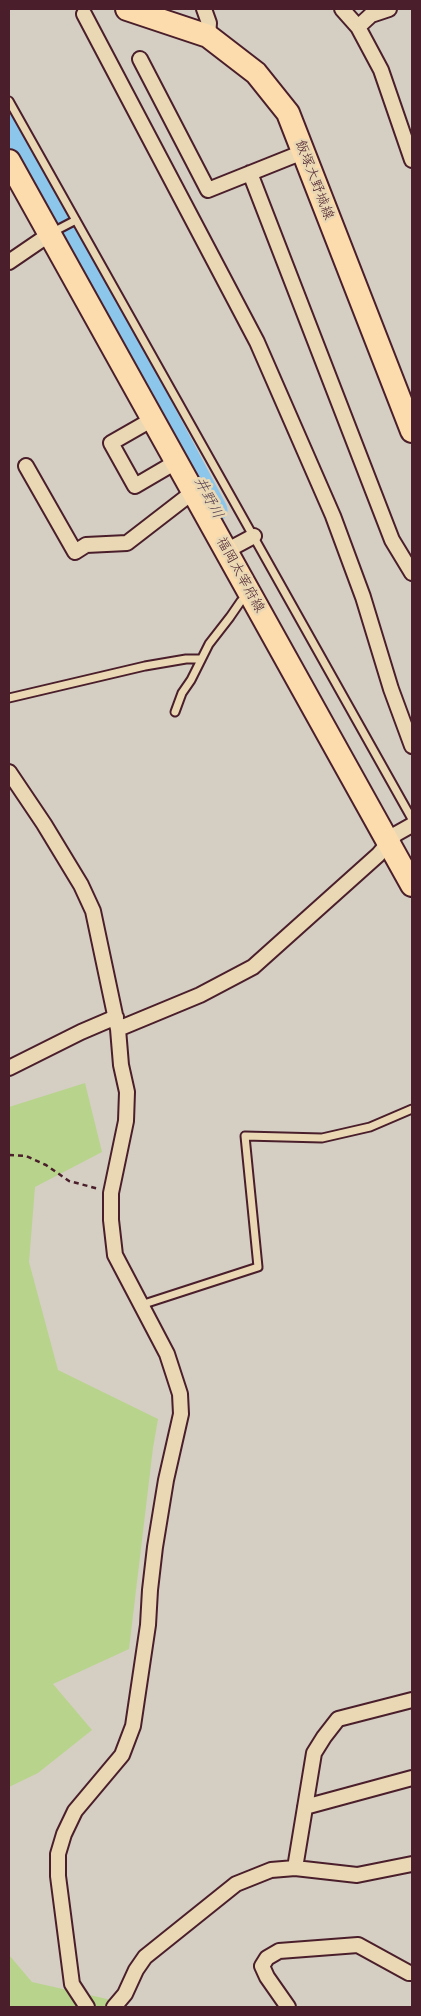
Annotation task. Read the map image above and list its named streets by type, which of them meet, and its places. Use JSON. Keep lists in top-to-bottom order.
{
  "streets": {
    "main road": ["飯塚大野城線", "福岡太宰府線"]
  },
  "water": ["井野川"]
}
